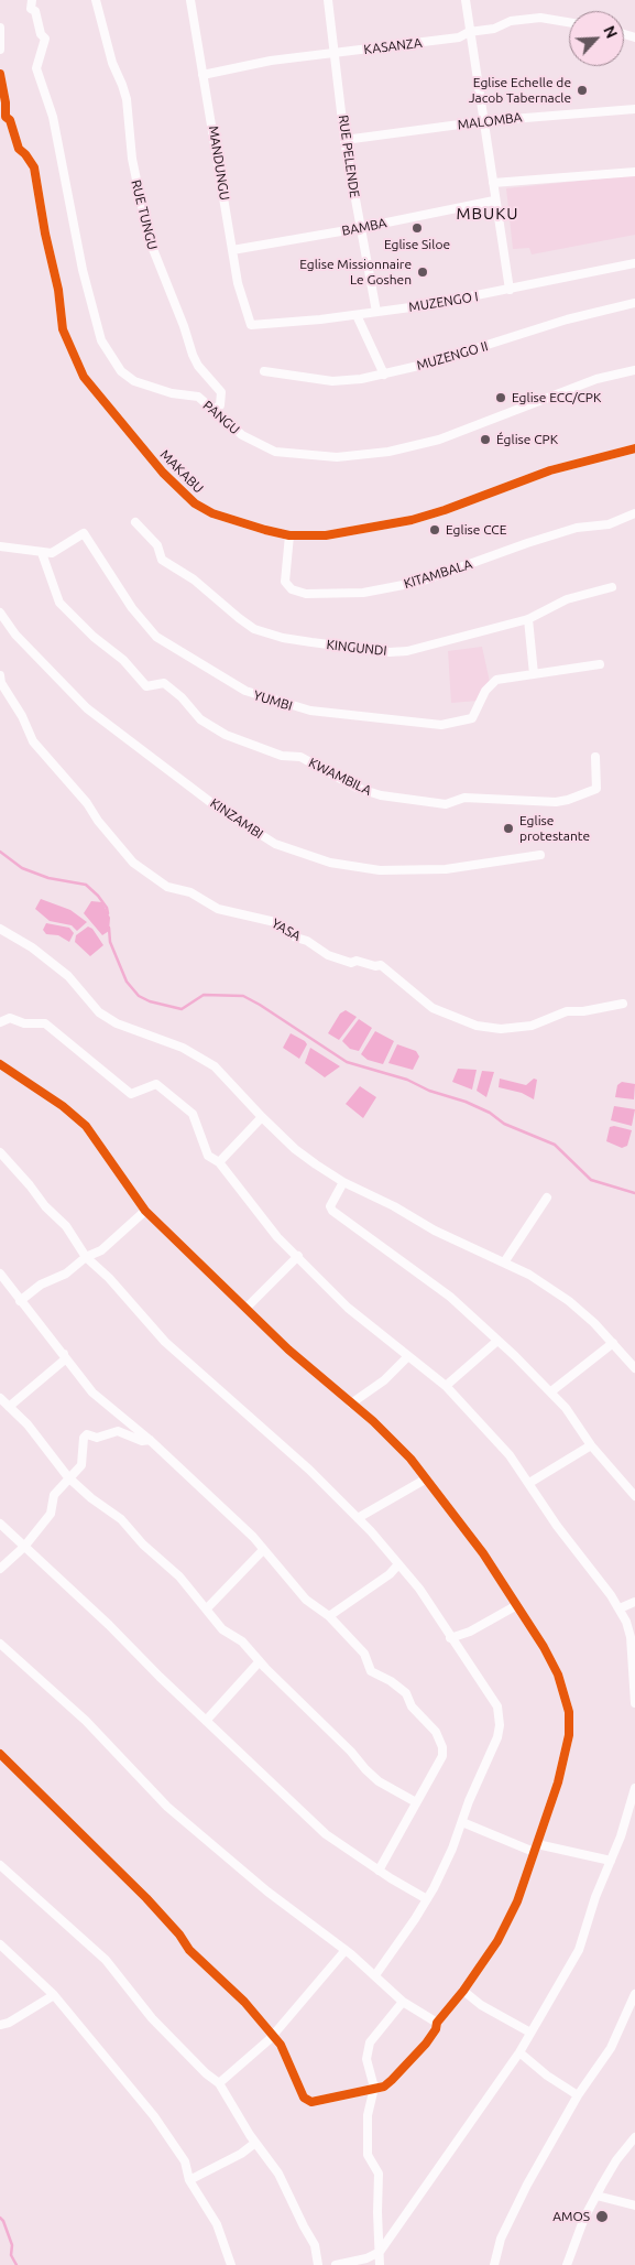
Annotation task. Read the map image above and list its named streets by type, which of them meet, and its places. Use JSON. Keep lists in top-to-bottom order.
{
  "streets": {
    "street": [
      "KASANZA",
      "MALOMBA",
      "RUE PELENDE",
      "MANDUNGU",
      "RUE TUNGU",
      "BAMBA",
      "MUZENGO I",
      "MUZENGO II",
      "PANGU",
      "MAKABU",
      "KITAMBALA",
      "KINGUNDI",
      "YUMBI",
      "KWAMBILA",
      "KINZAMBI",
      "YASA"
    ]
  },
  "crossings": [
    ["KASANZA", "RUE PELENDE"],
    ["KASANZA", "MANDUNGU"],
    ["MALOMBA", "RUE PELENDE"],
    ["RUE PELENDE", "BAMBA"],
    ["RUE PELENDE", "MUZENGO I"],
    ["MANDUNGU", "BAMBA"],
    ["MANDUNGU", "MUZENGO I"],
    ["RUE TUNGU", "PANGU"],
    ["MAKABU", "KITAMBALA"],
    ["YUMBI", "KWAMBILA"]
  ],
  "districts": ["MBUKU"],
  "places": [
    "Eglise Echelle de Jacob Tabernacle",
    "Eglise Siloe",
    "Eglise Missionnaire Le Goshen",
    "Eglise ECC/CPK",
    "Église CPK",
    "Eglise CCE",
    "Eglise protestante",
    "AMOS"
  ],
  "north": "top right"
}
